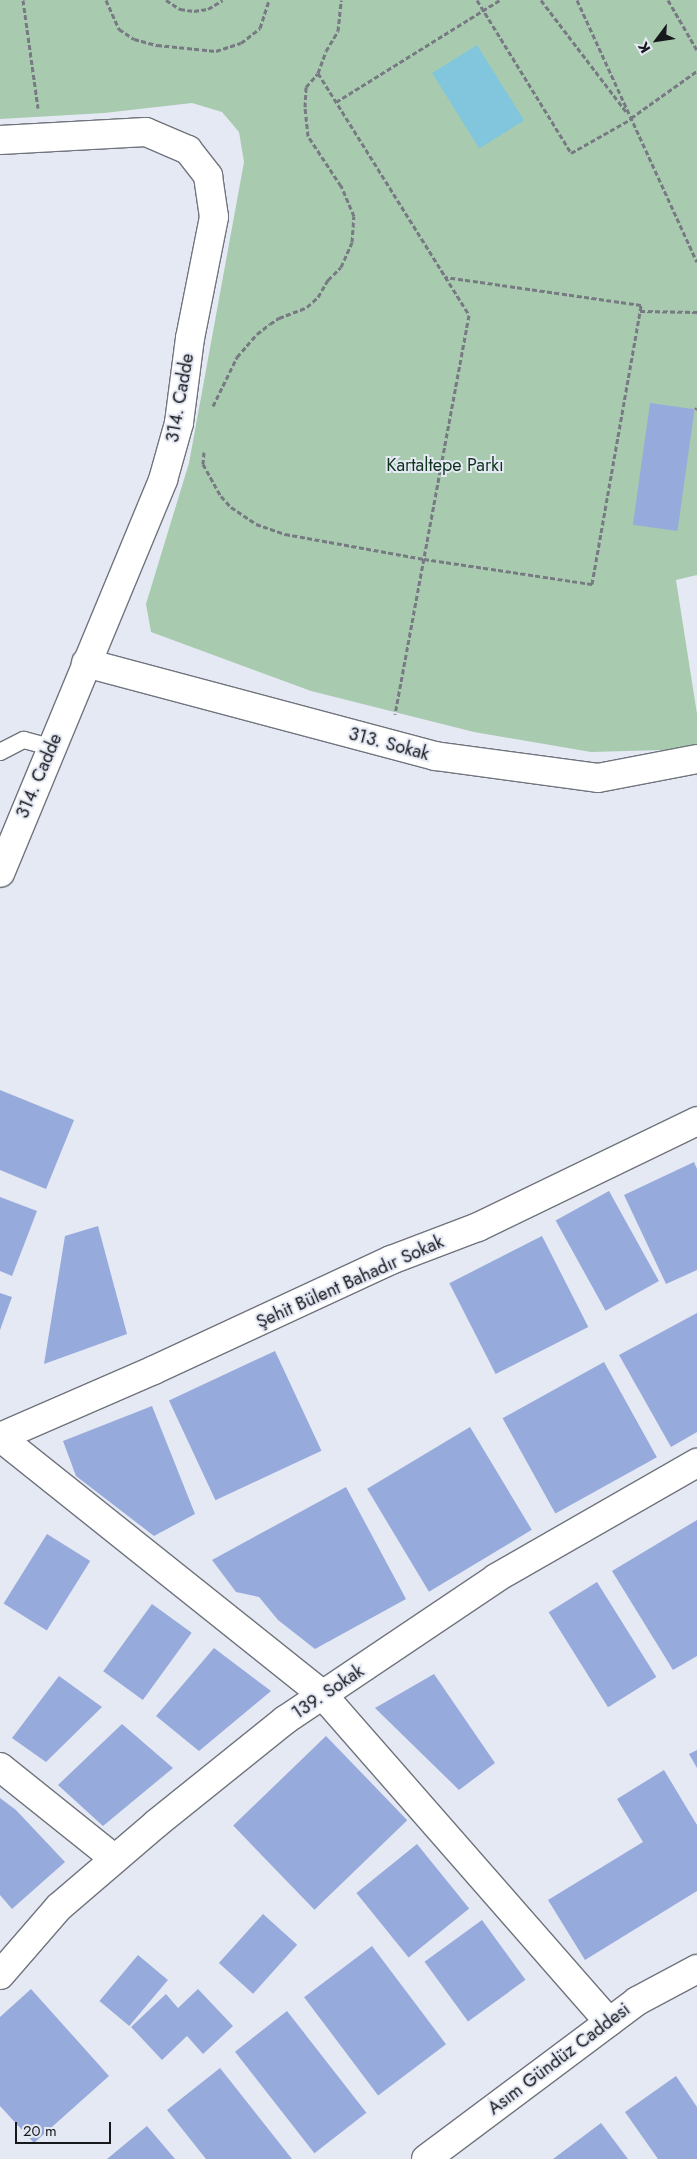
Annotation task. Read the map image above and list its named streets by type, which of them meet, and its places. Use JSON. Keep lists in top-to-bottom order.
{
  "streets": {
    "street": [
      "314. Cadde",
      "313. Sokak",
      "Şehit Bülent Bahadır Sokak",
      "139. Sokak",
      "Asım Gündüz Caddesi"
    ]
  },
  "crossings": [
    ["314. Cadde", "313. Sokak"]
  ],
  "parks": ["Kartaltepe Parkı"],
  "scale_bar": "20 m",
  "north": "bottom left"
}
